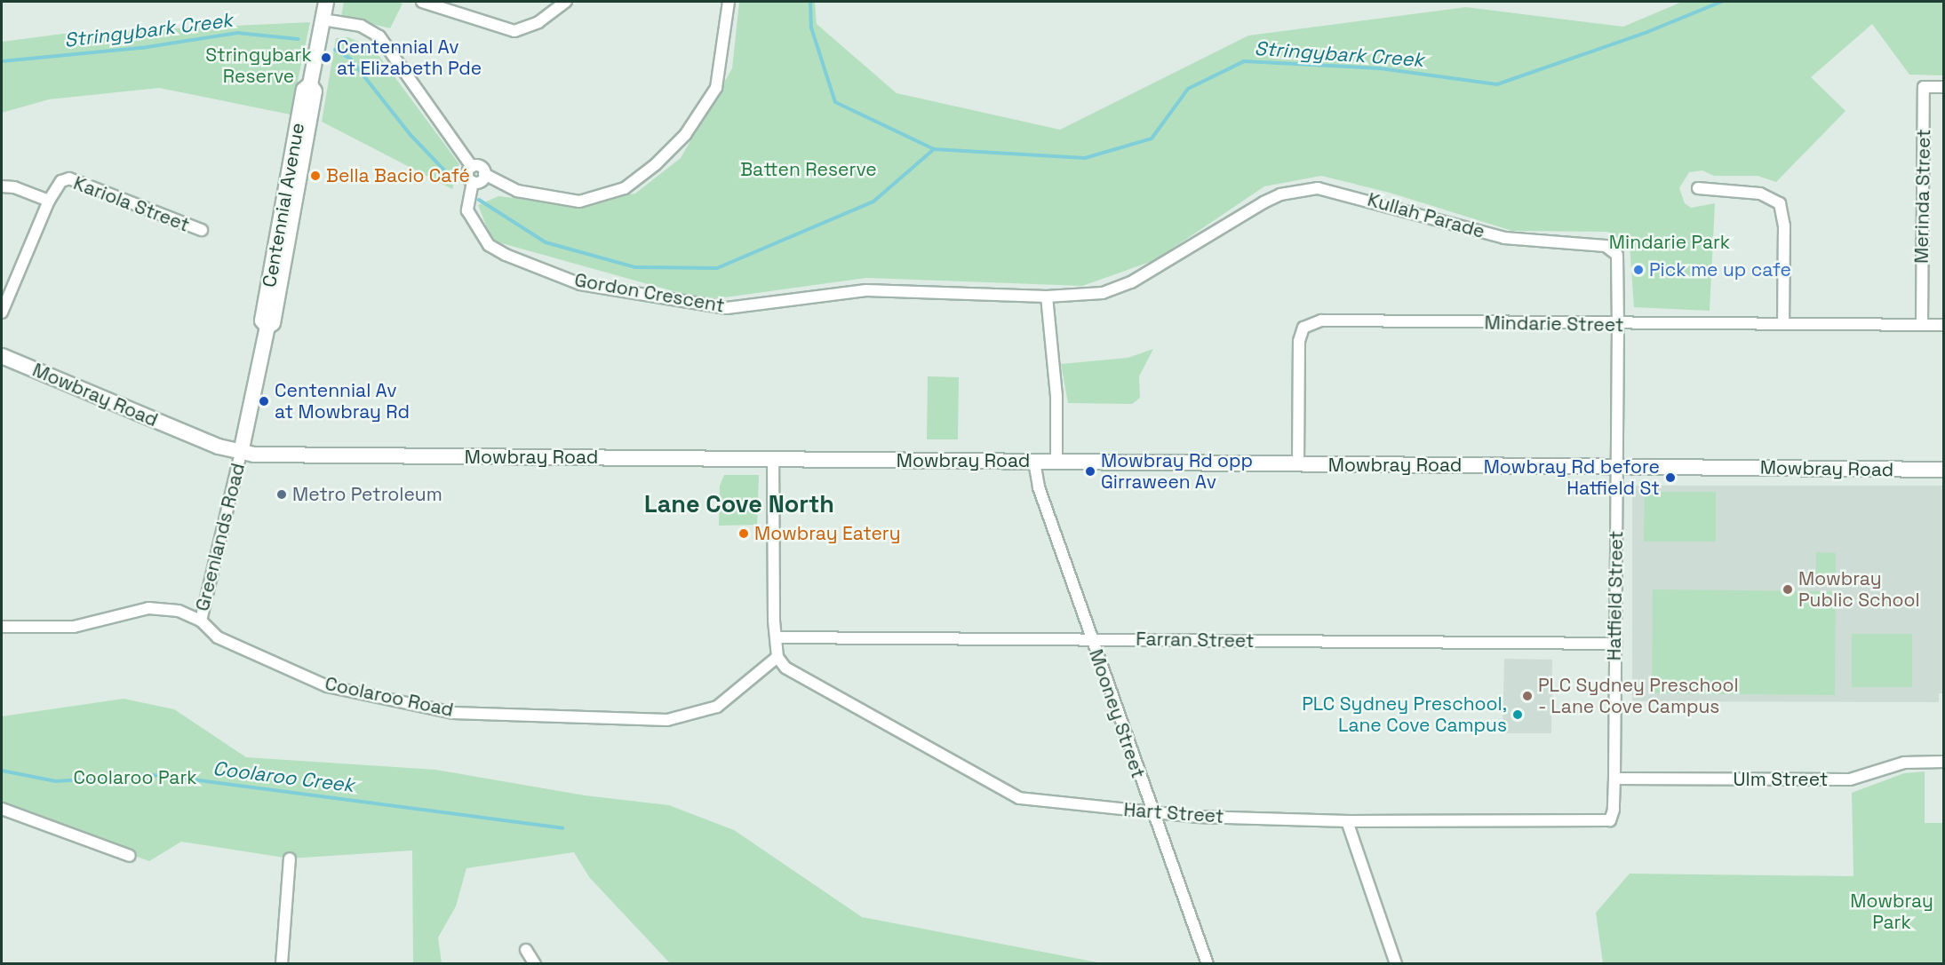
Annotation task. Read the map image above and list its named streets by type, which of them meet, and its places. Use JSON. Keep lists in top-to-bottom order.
{
  "streets": {
    "main road": ["Centennial Avenue", "Mowbray Road"],
    "street": [
      "Merinda Street",
      "Kariola Street",
      "Kullah Parade",
      "Gordon Crescent",
      "Mindarie Street",
      "Greenlands Road",
      "Hatfield Street",
      "Farran Street",
      "Coolaroo Road",
      "Mooney Street",
      "Ulm Street",
      "Hart Street"
    ]
  },
  "crossings": [
    ["Merinda Street", "Mindarie Street"],
    ["Centennial Avenue", "Mowbray Road"],
    ["Centennial Avenue", "Greenlands Road"],
    ["Kullah Parade", "Gordon Crescent"],
    ["Kullah Parade", "Mindarie Street"],
    ["Kullah Parade", "Mowbray Road"],
    ["Kullah Parade", "Hatfield Street"],
    ["Mindarie Street", "Mowbray Road"],
    ["Mowbray Road", "Greenlands Road"],
    ["Mowbray Road", "Hatfield Street"],
    ["Mowbray Road", "Mooney Street"],
    ["Greenlands Road", "Coolaroo Road"],
    ["Hatfield Street", "Farran Street"],
    ["Hatfield Street", "Ulm Street"],
    ["Hatfield Street", "Hart Street"],
    ["Farran Street", "Mooney Street"],
    ["Coolaroo Road", "Hart Street"],
    ["Mooney Street", "Hart Street"]
  ],
  "districts": ["Lane Cove North"],
  "water": ["Stringybark Creek", "Coolaroo Creek"],
  "parks": [
    "Stringybark Reserve",
    "Batten Reserve",
    "Mindarie Park",
    "Coolaroo Park",
    "Mowbray Park"
  ],
  "places": [
    "Centennial Av at Elizabeth Pde",
    "Bella Bacio Café",
    "Pick me up cafe",
    "Centennial Av at Mowbray Rd",
    "Mowbray Rd opp Girraween Av",
    "Mowbray Rd before Hatfield St",
    "Metro Petroleum",
    "Mowbray Eatery",
    "Mowbray Public School",
    "PLC Sydney Preschool - Lane Cove Campus",
    "PLC Sydney Preschool, Lane Cove Campus"
  ]
}
